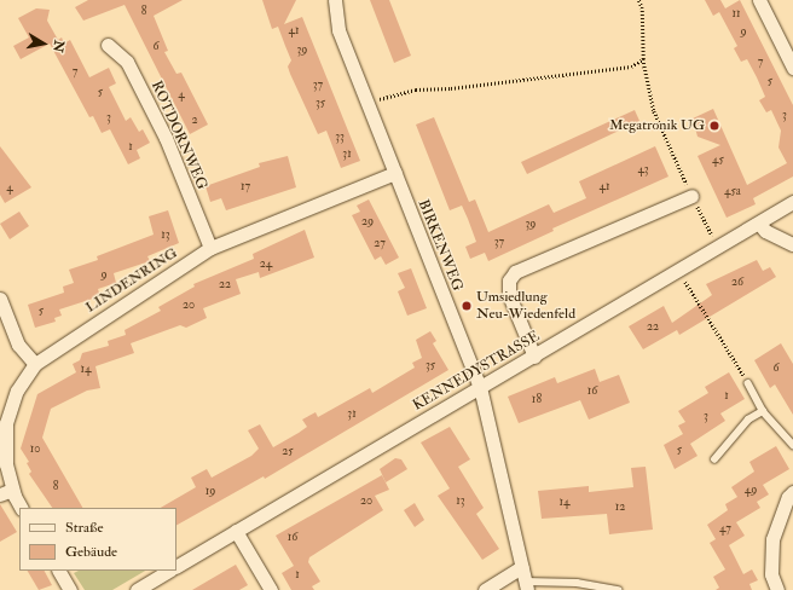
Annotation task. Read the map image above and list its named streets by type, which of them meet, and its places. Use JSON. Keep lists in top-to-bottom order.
{
  "streets": {
    "street": [
      "ROTDORNWEG",
      "BIRKENWEG",
      "LINDENRING",
      "KENNEDYSTRASSE"
    ]
  },
  "crossings": [
    ["ROTDORNWEG", "LINDENRING"],
    ["BIRKENWEG", "LINDENRING"],
    ["BIRKENWEG", "KENNEDYSTRASSE"]
  ],
  "places": ["Megatronik UG", "Umsiedlung Neu-Wiedenfeld"],
  "house_numbers": [
    "8",
    "11",
    "41",
    "9",
    "6",
    "39",
    "7",
    "7",
    "5",
    "37",
    "5",
    "4",
    "35",
    "3",
    "3",
    "2",
    "33",
    "1",
    "31",
    "45",
    "43",
    "17",
    "41",
    "4",
    "45a",
    "29",
    "39",
    "13",
    "37",
    "27",
    "24",
    "9",
    "26",
    "22",
    "20",
    "5",
    "22",
    "35",
    "6",
    "14",
    "16",
    "1",
    "18",
    "31",
    "3",
    "10",
    "5",
    "25",
    "8",
    "49",
    "19",
    "20",
    "13",
    "14",
    "12",
    "47",
    "16",
    "1"
  ],
  "legend": ["Straße", "Gebäude"],
  "north": "right"
}
